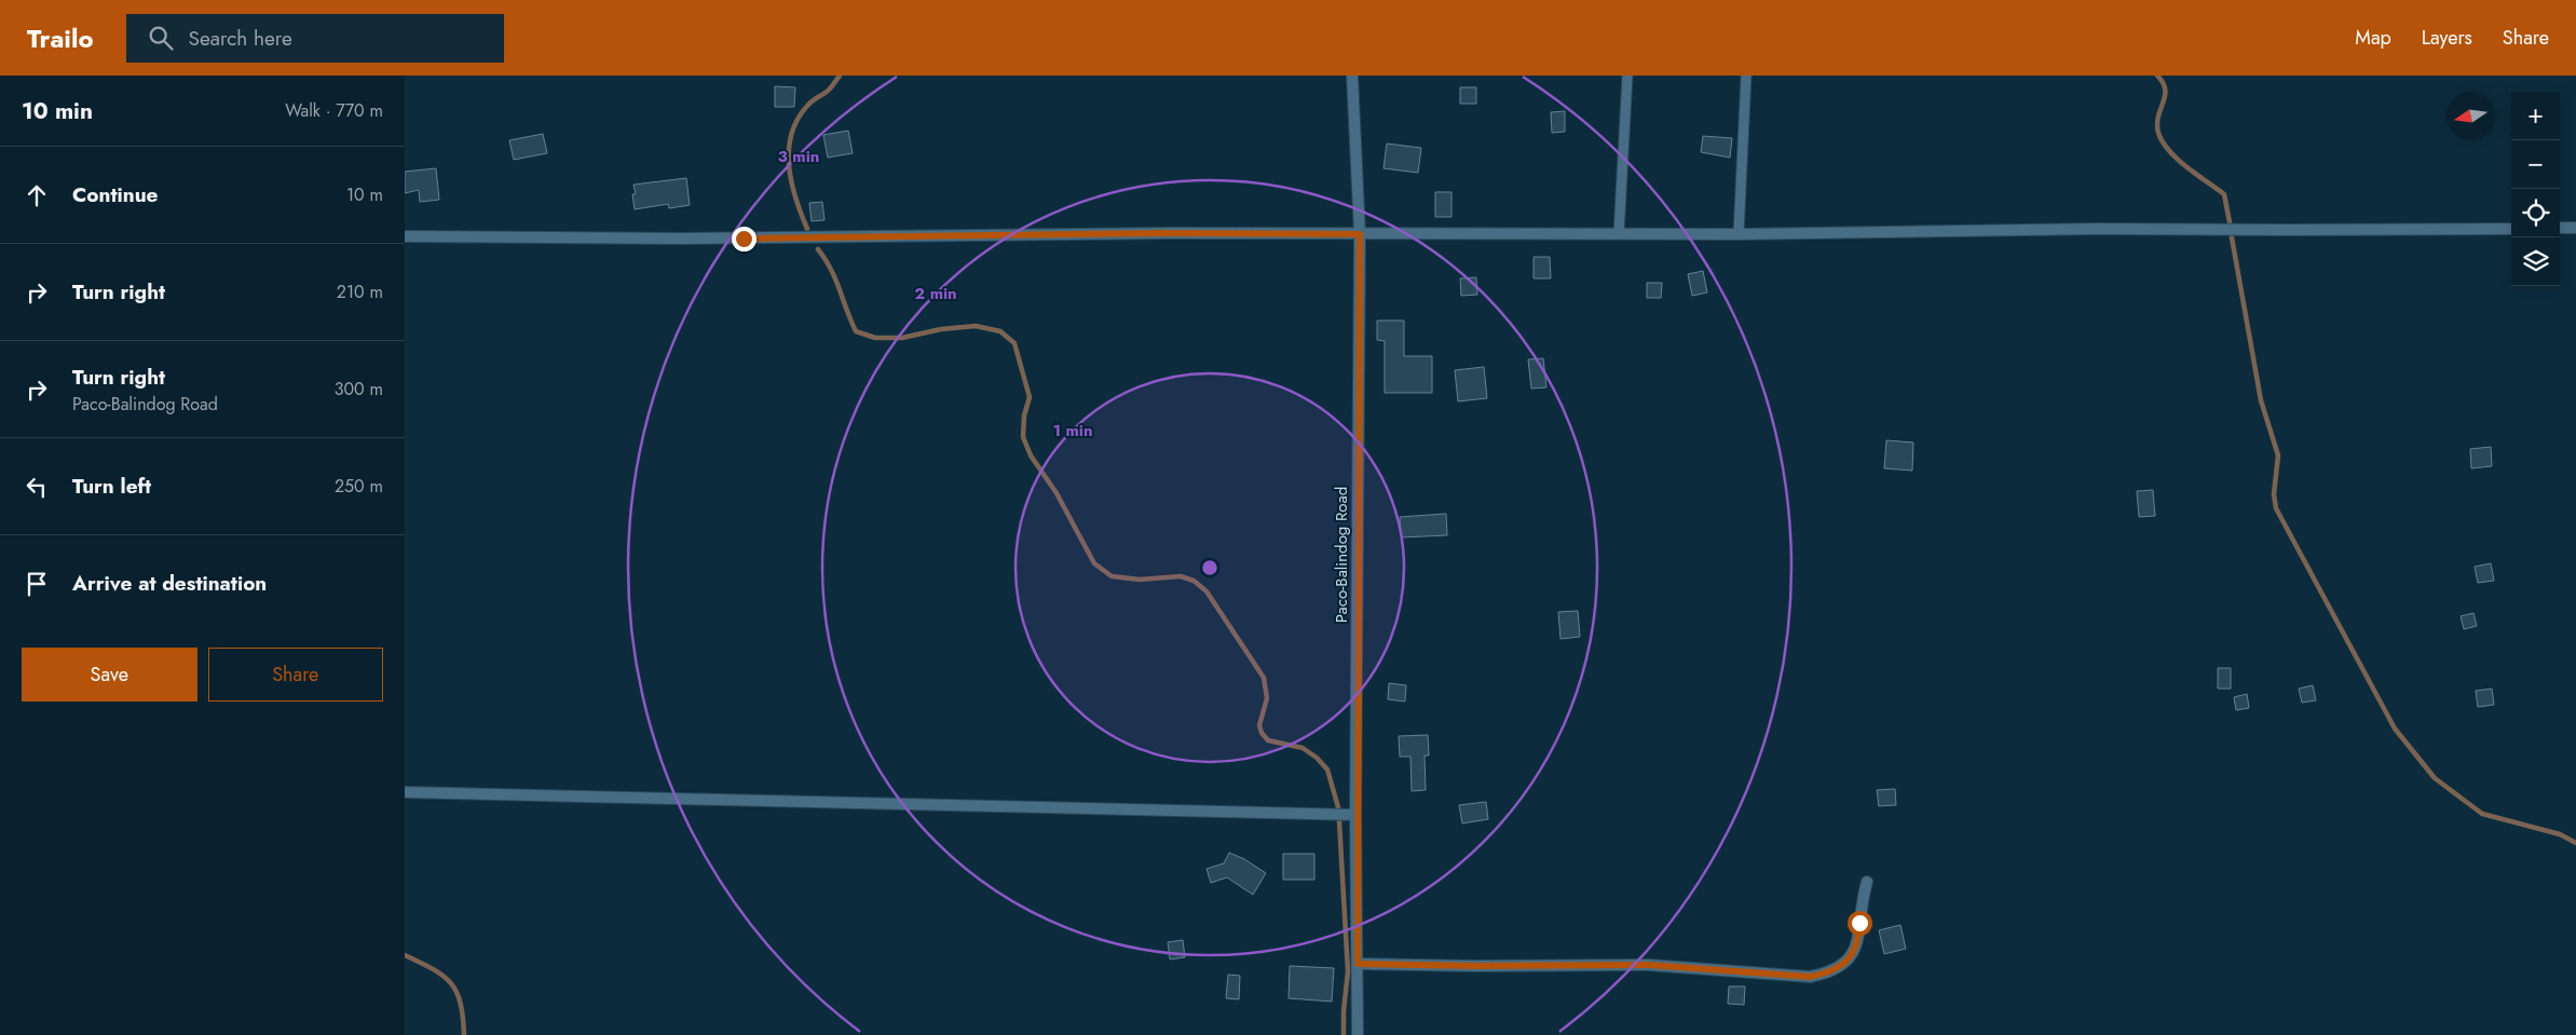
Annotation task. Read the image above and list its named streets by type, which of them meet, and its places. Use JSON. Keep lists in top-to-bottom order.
{
  "streets": {
    "street": ["Paco-Balindog Road"]
  },
  "north": "left",
  "page": {
    "header": "Trailo",
    "search": "Search here",
    "nav": ["Map", "Layers", "Share"],
    "heading": ["10 min", "Walk · 770 m"],
    "map_buttons": ["+", "−"],
    "list": [
      ["Continue", "10 m"],
      ["Turn right", "210 m"],
      ["Turn right", "Paco-Balindog Road", "300 m"],
      ["Turn left", "250 m"],
      "Arrive at destination"
    ],
    "buttons": ["Save", "Share"]
  },
  "rings": ["3 min", "2 min", "1 min"]
}
